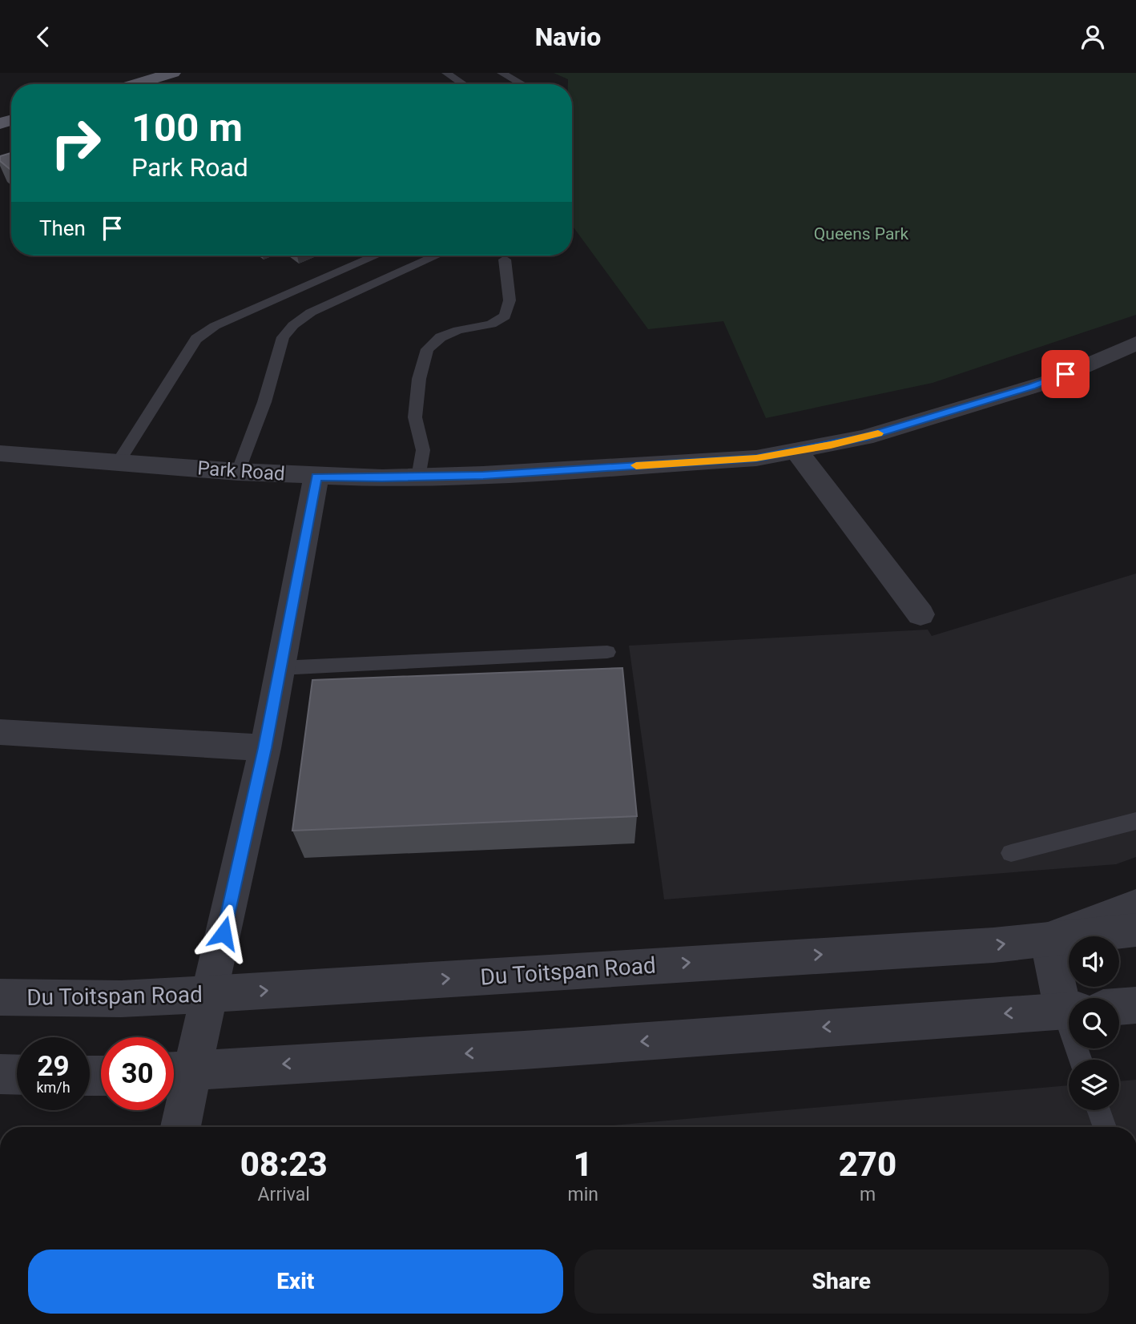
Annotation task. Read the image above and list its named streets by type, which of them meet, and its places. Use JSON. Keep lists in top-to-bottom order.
{
  "streets": {
    "street": ["Park Road", "Du Toitspan Road"]
  },
  "parks": ["Queens Park"],
  "page": {
    "header": "Navio",
    "turn": ["100 m", "Park Road"],
    "then": "Then",
    "speed": "29 km/h",
    "limit": "30",
    "eta": [
      "08:23",
      "Arrival",
      "1",
      "min",
      "270",
      "m"
    ],
    "buttons": ["Exit", "Share"]
  }
}
